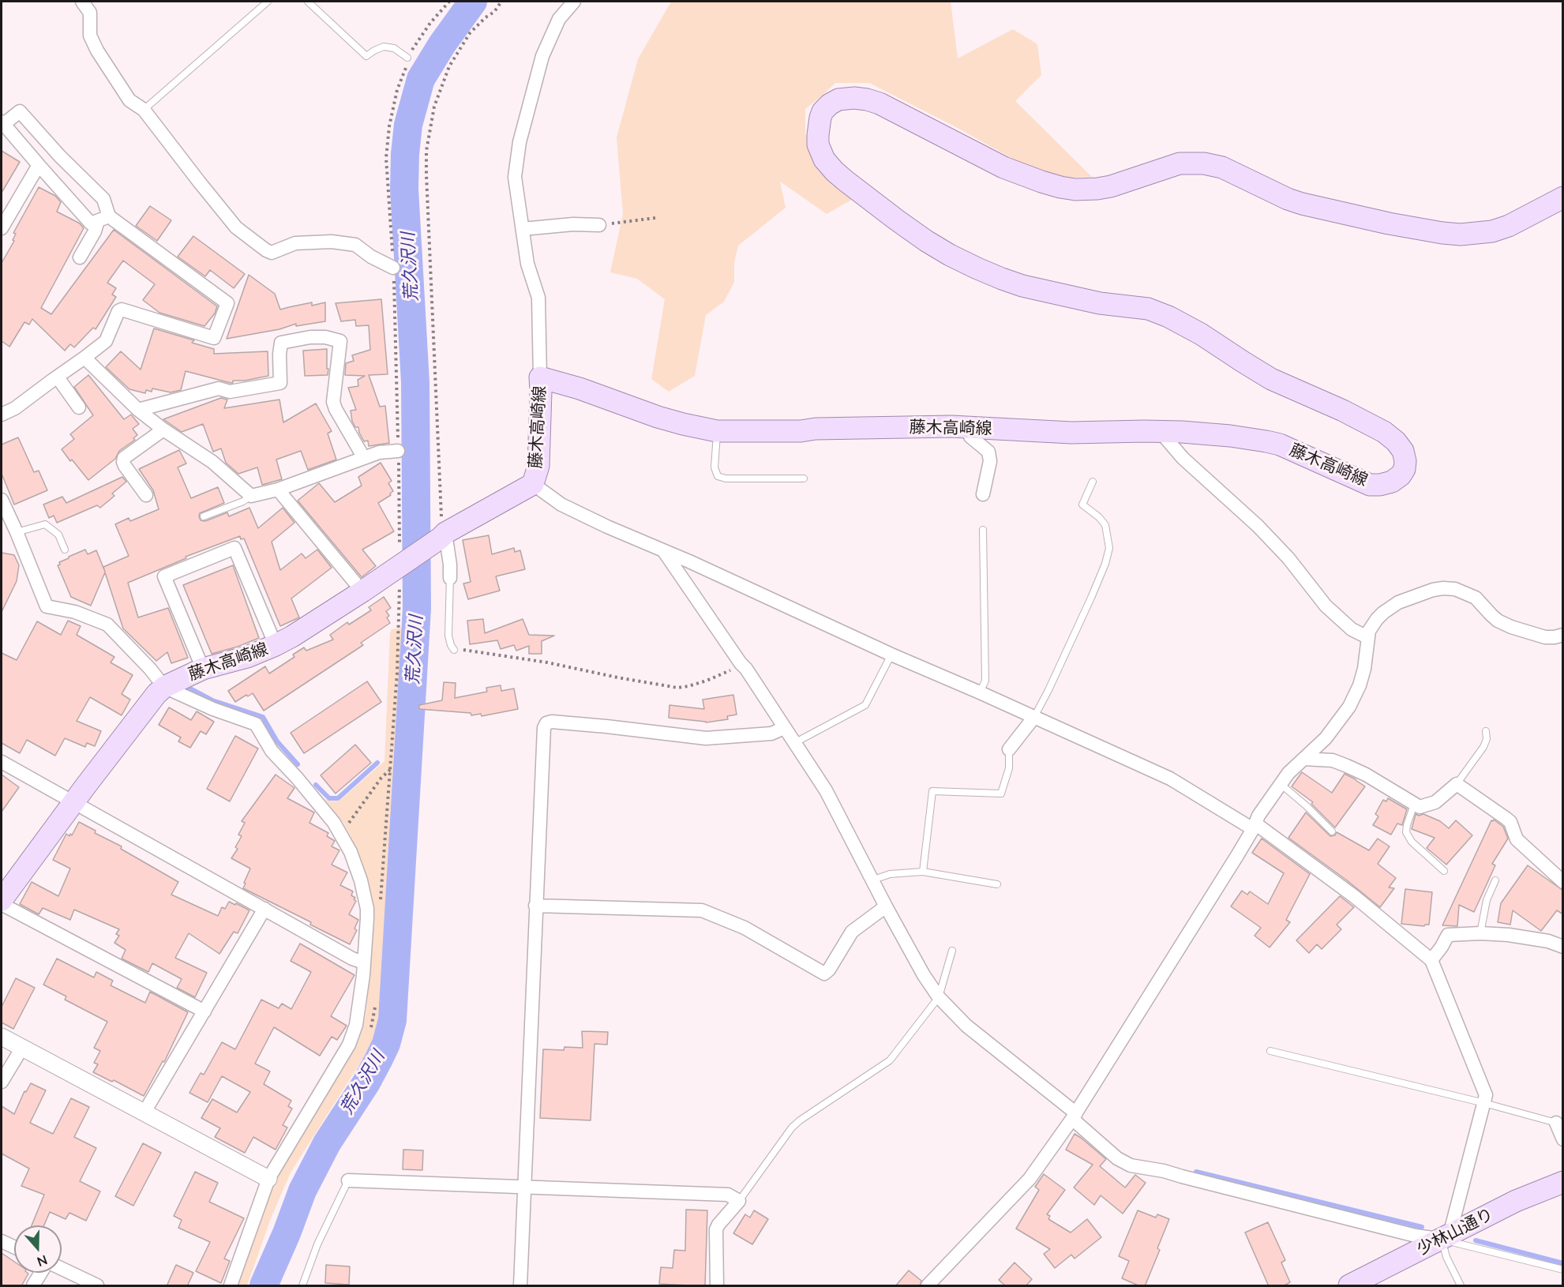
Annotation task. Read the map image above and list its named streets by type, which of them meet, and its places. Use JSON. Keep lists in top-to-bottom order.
{
  "streets": {
    "main road": ["藤木高崎線", "少林山通り"]
  },
  "water": ["荒久沢川"],
  "north": "bottom"
}
